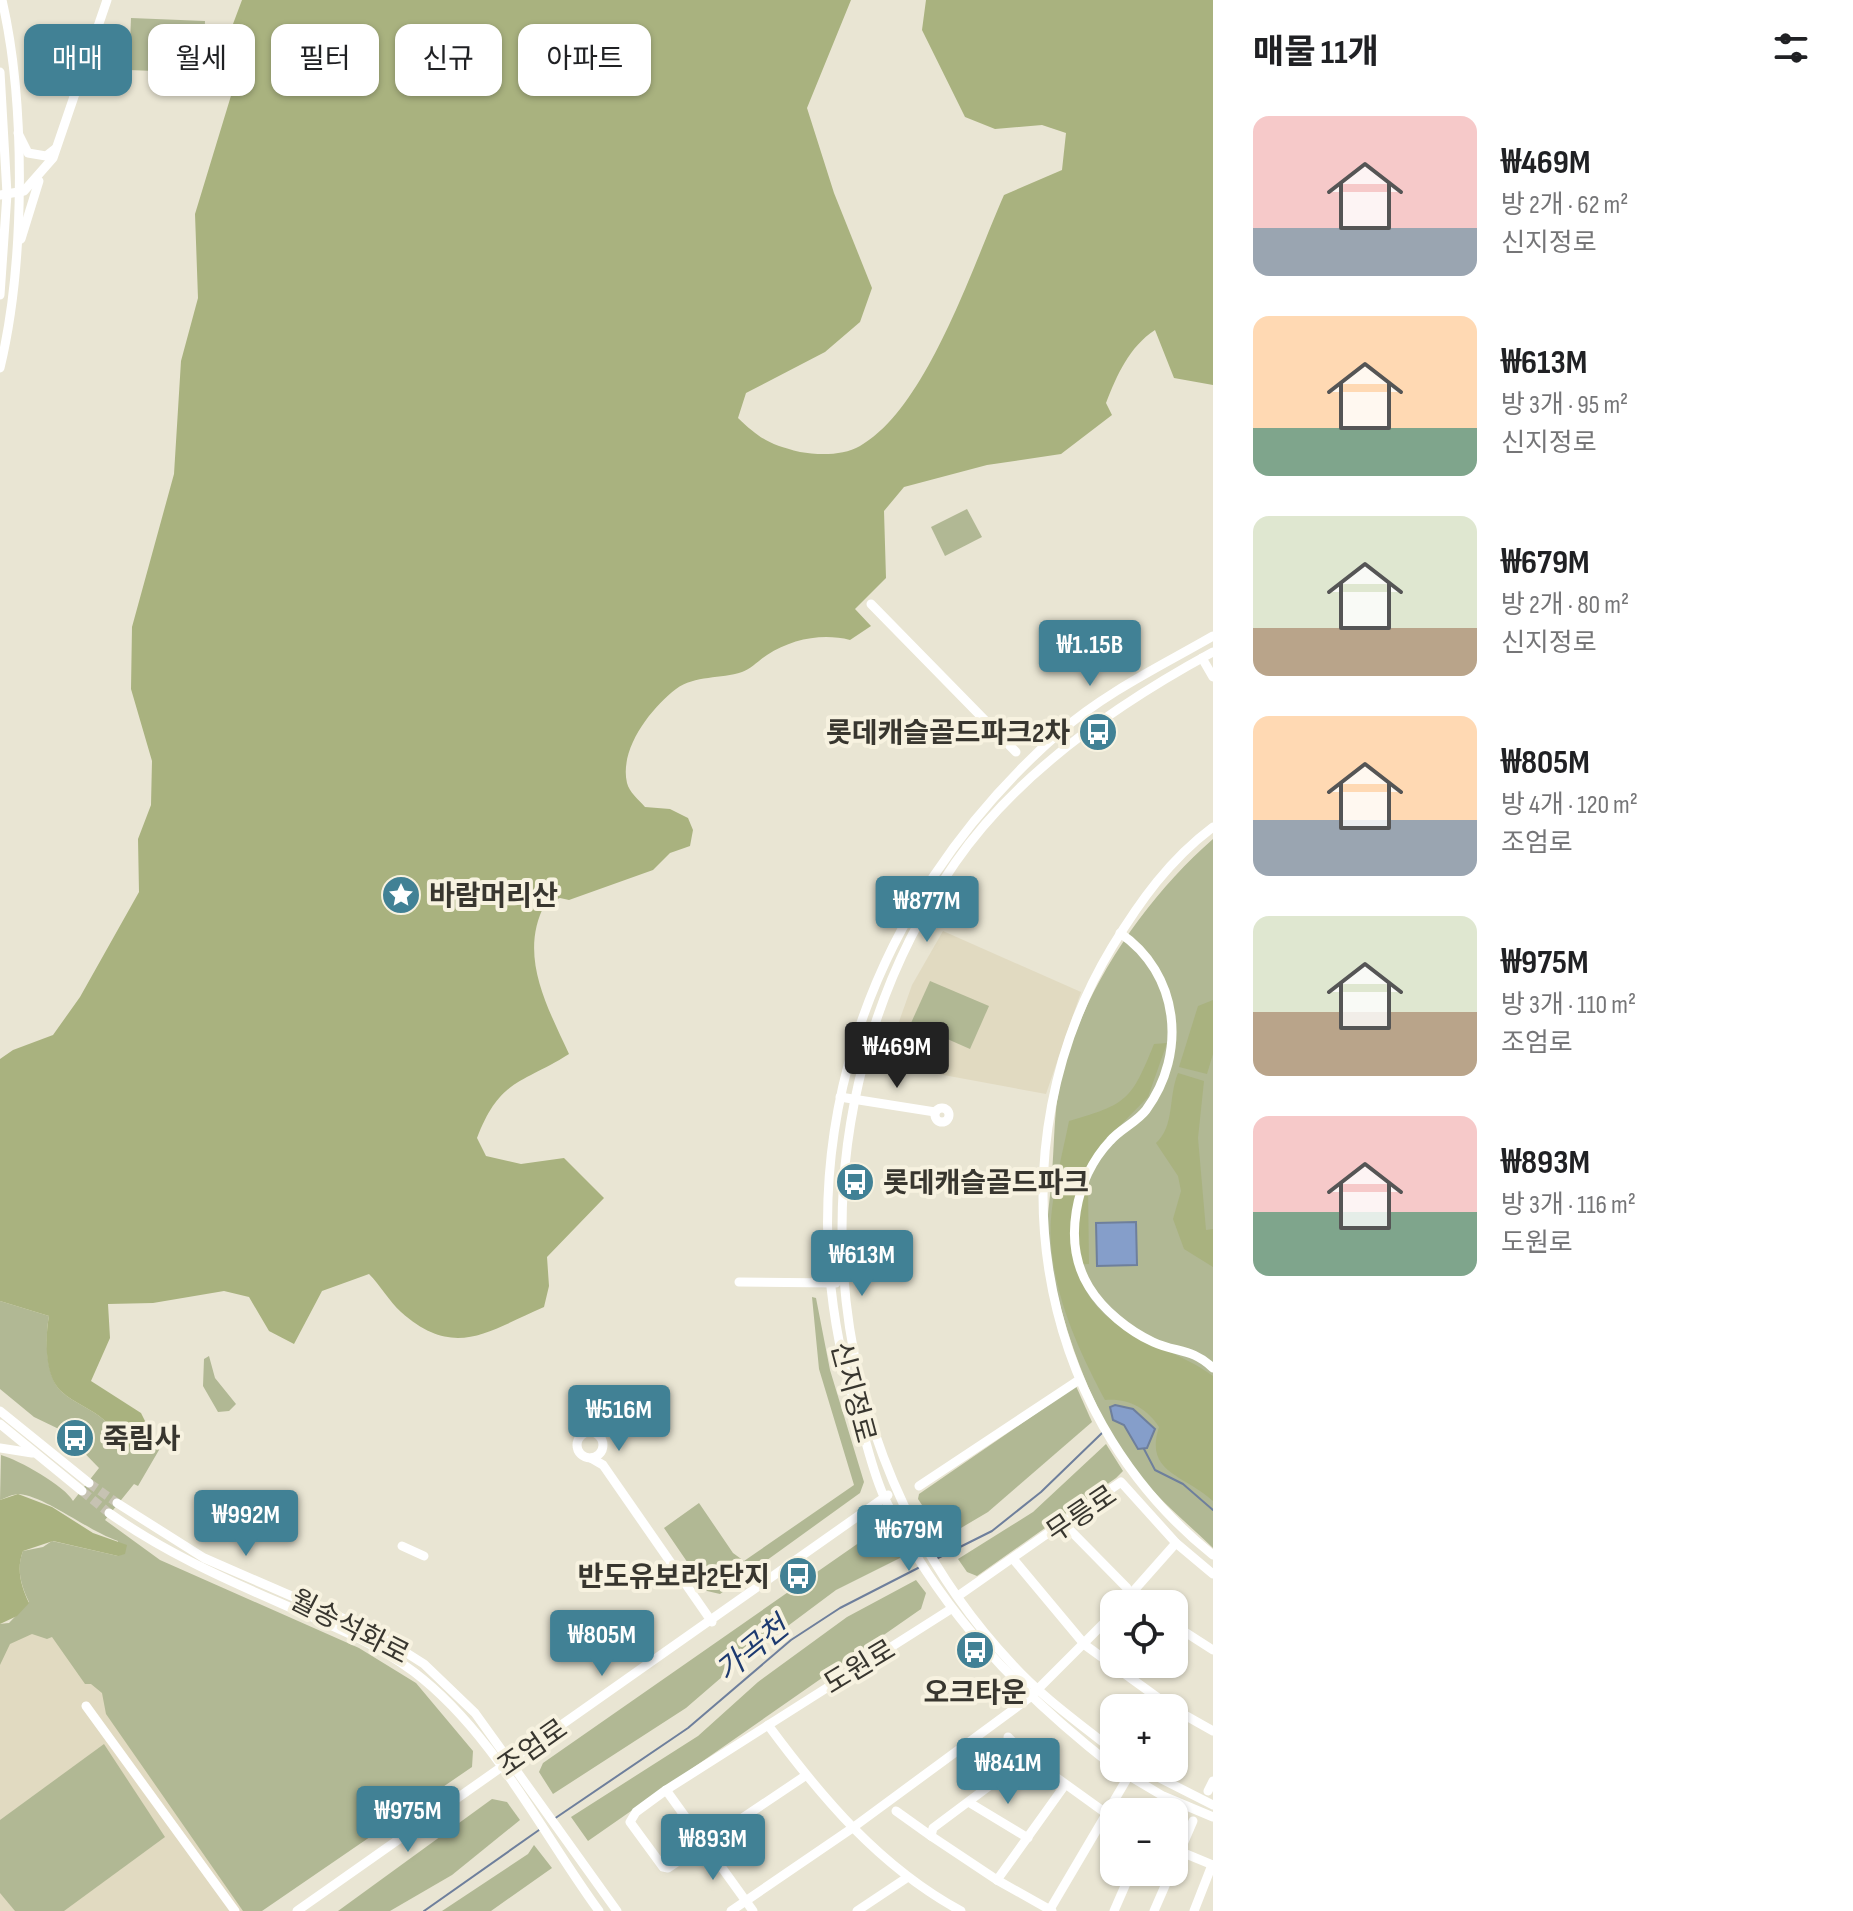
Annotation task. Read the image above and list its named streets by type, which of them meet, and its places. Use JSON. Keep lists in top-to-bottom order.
{
  "streets": {
    "street": [
      "신지정로",
      "무릉로",
      "월송석화로",
      "도원로",
      "조엄로"
    ]
  },
  "crossings": [
    ["신지정로", "무릉로"],
    ["신지정로", "도원로"],
    ["신지정로", "조엄로"],
    ["월송석화로", "조엄로"]
  ],
  "water": ["가곡천"],
  "places": {
    "bus stop": [
      "롯데캐슬골드파크2차",
      "롯데캐슬골드파크",
      "죽림사",
      "반도유보라2단지",
      "오크타운"
    ],
    "place": ["바람머리산"]
  },
  "page": {
    "heading": "매물 11개",
    "chip": [
      "매매",
      "월세",
      "필터",
      "신규",
      "아파트"
    ],
    "list": [
      {
        "name": "₩469M",
        "note": "방 2개 · 62 m² · 신지정로"
      },
      {
        "name": "₩613M",
        "note": "방 3개 · 95 m² · 신지정로"
      },
      {
        "name": "₩679M",
        "note": "방 2개 · 80 m² · 신지정로"
      },
      {
        "name": "₩805M",
        "note": "방 4개 · 120 m² · 조엄로"
      },
      {
        "name": "₩975M",
        "note": "방 3개 · 110 m² · 조엄로"
      },
      {
        "name": "₩893M",
        "note": "방 3개 · 116 m² · 도원로"
      }
    ],
    "price": [
      "₩1.15B",
      "₩877M",
      "₩469M",
      "₩613M",
      "₩516M",
      "₩992M",
      "₩679M",
      "₩805M",
      "₩841M",
      "₩975M",
      "₩893M"
    ],
    "map_buttons": ["+", "−"]
  }
}
